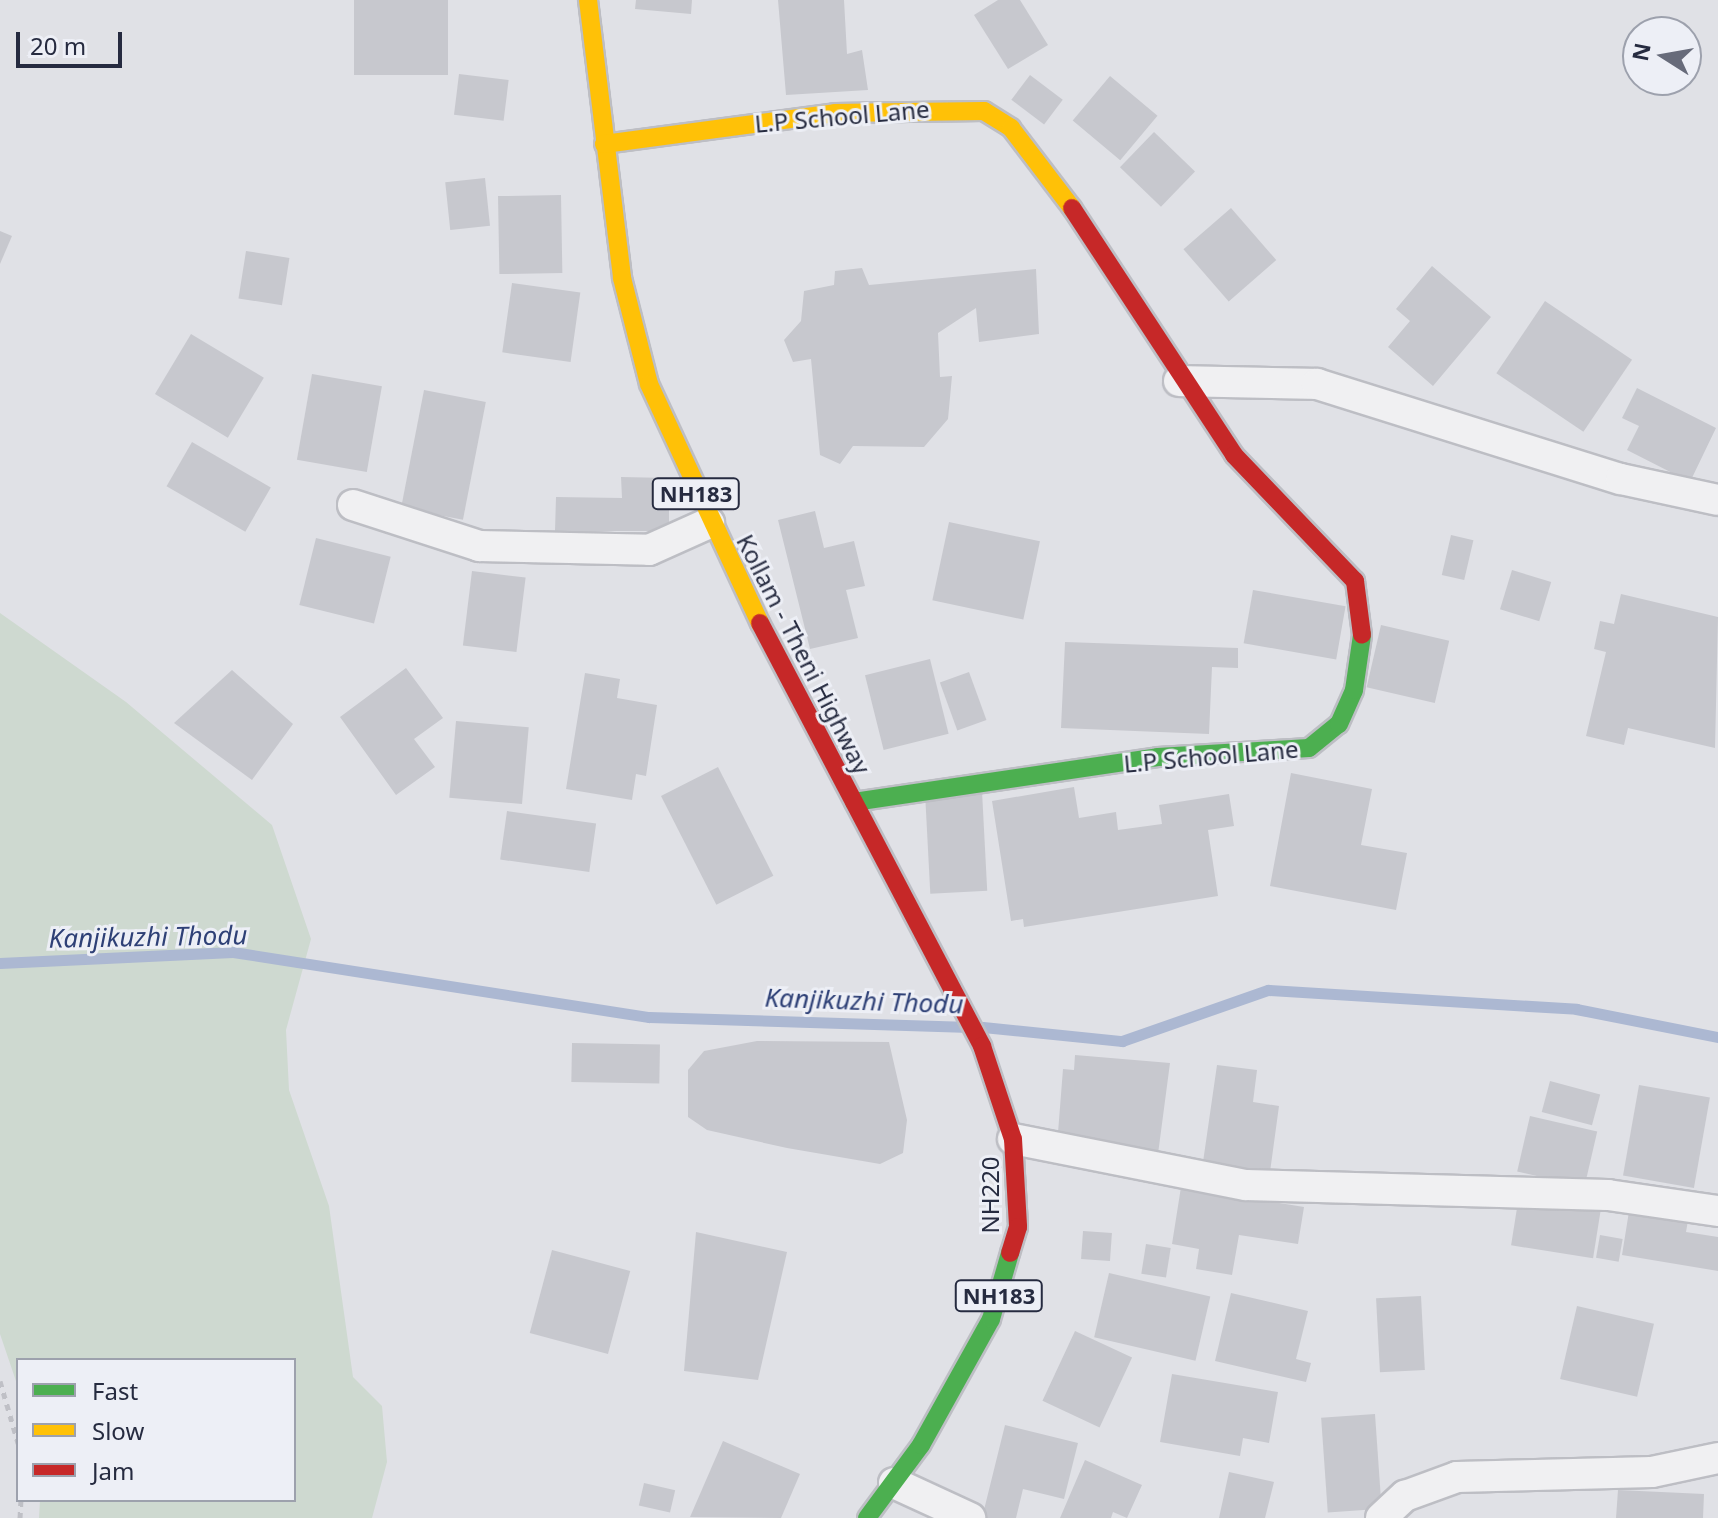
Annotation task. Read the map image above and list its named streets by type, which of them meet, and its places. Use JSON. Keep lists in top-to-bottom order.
{
  "streets": {
    "main road": [
      "L.P School Lane",
      "NH183",
      "Kollam - Theni Highway",
      "NH220"
    ]
  },
  "crossings": [
    ["L.P School Lane", "Kollam - Theni Highway"],
    ["Kollam - Theni Highway", "NH220"]
  ],
  "water": ["Kanjikuzhi Thodu"],
  "legend": ["Fast", "Slow", "Jam"],
  "scale_bar": "20 m",
  "north": "left"
}
